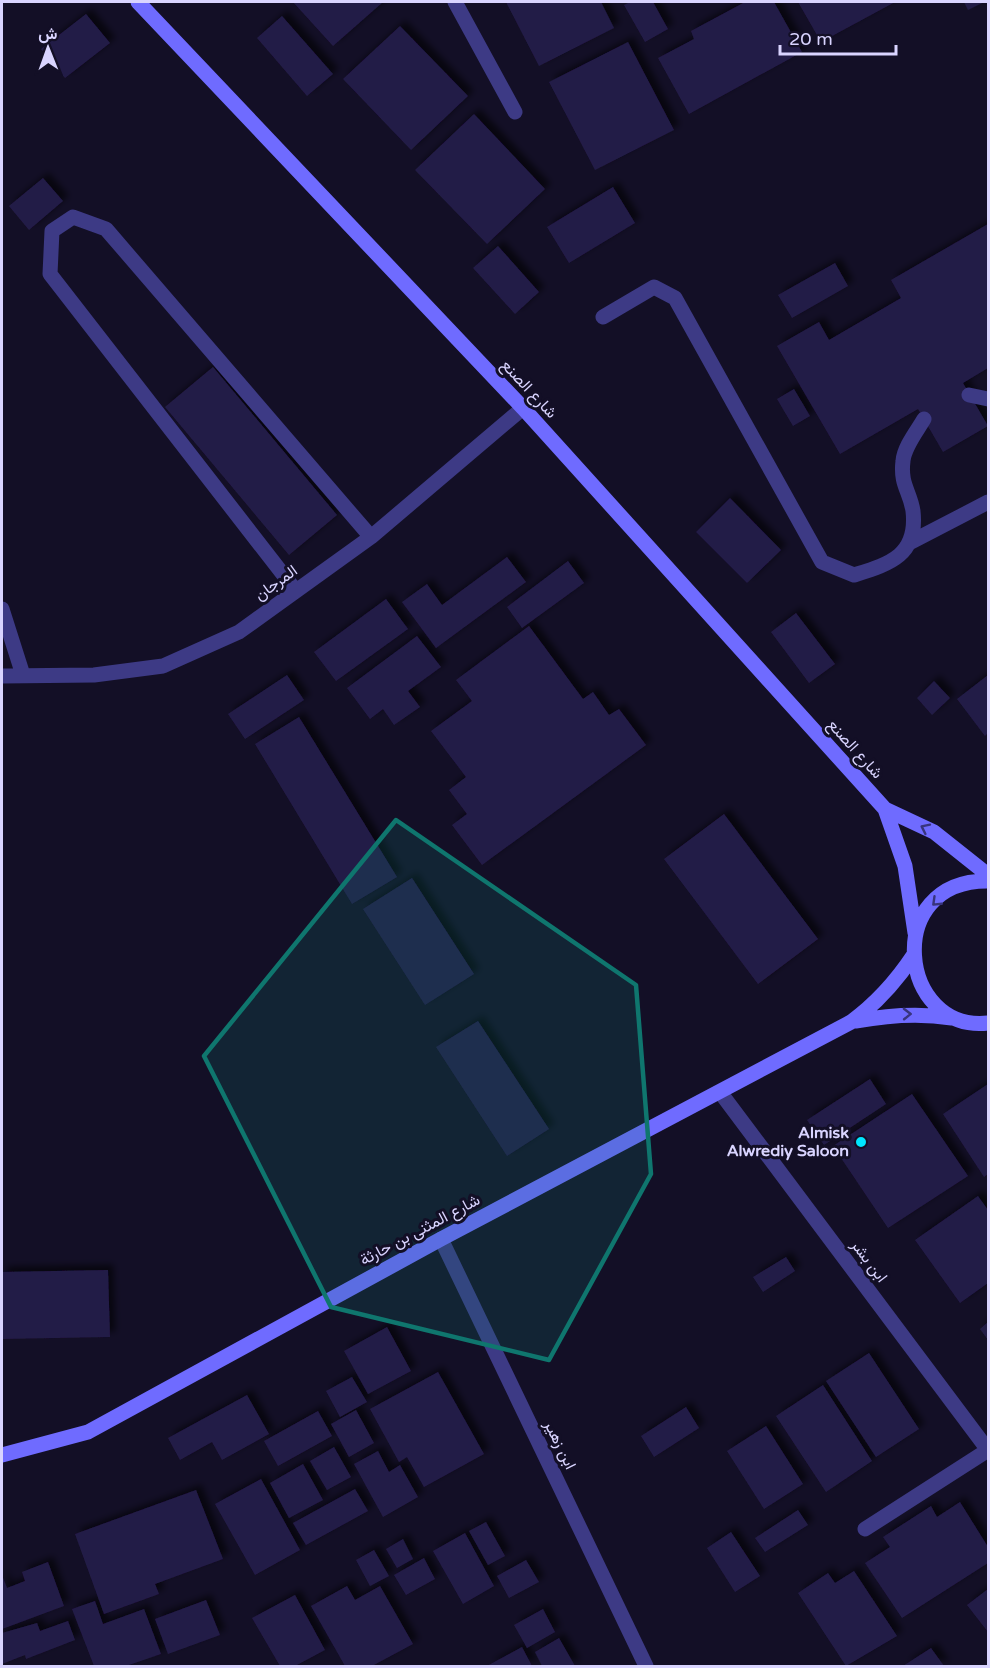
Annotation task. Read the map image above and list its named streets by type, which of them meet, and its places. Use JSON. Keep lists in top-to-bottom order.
{
  "streets": {
    "street": [
      "شارع الصنع",
      "المرجان",
      "شارع المثنى بن حارثة",
      "ابن بشر",
      "ابن زهير"
    ]
  },
  "crossings": [
    ["شارع الصنع", "المرجان"],
    ["شارع المثنى بن حارثة", "ابن بشر"],
    ["شارع المثنى بن حارثة", "ابن زهير"]
  ],
  "places": ["Almisk Alwrediy Saloon"],
  "scale_bar": "20 m",
  "north": "top"
}
